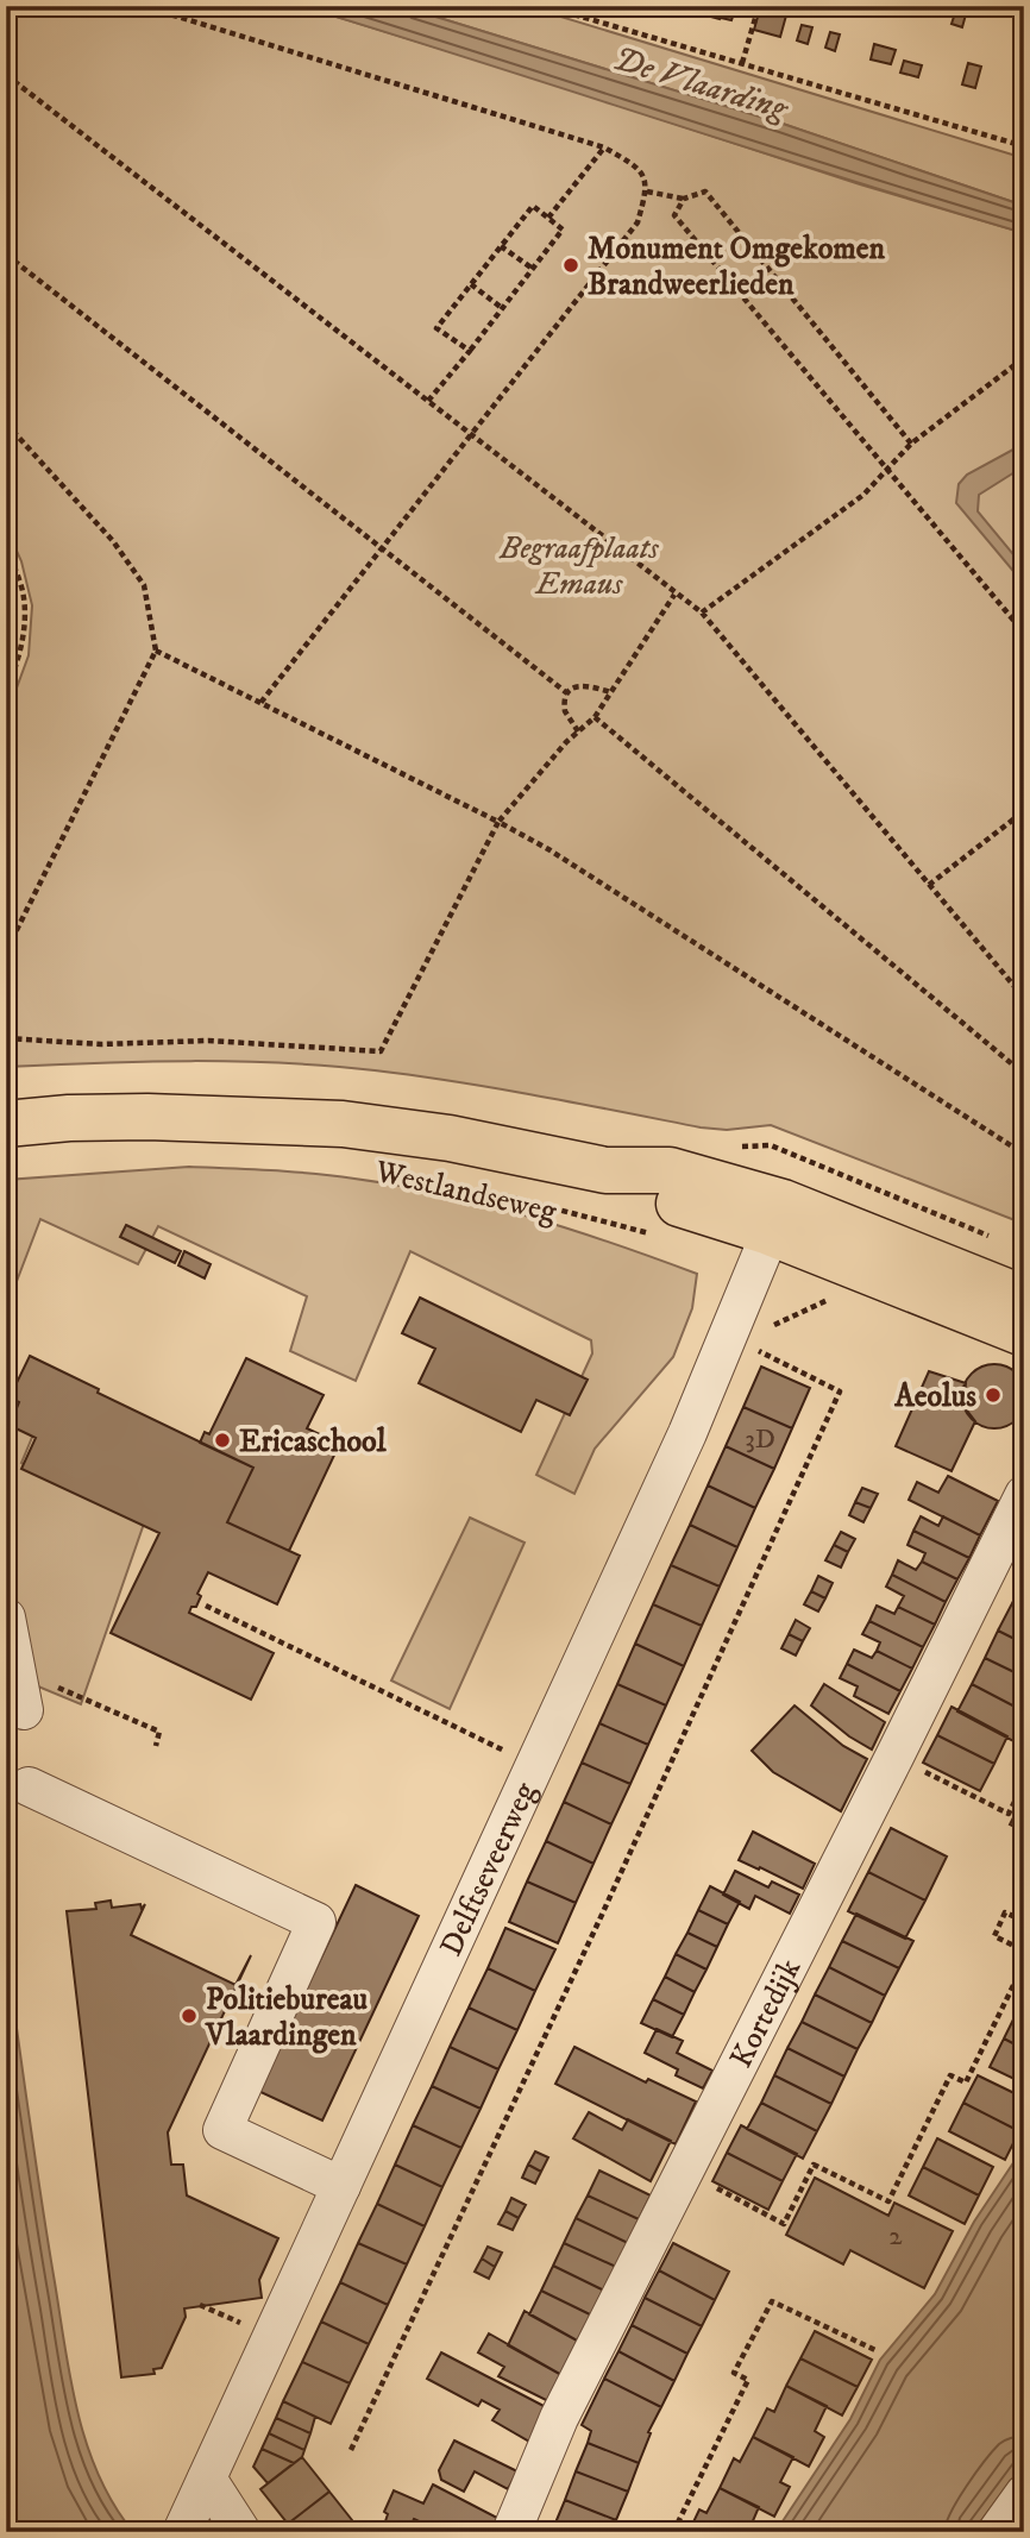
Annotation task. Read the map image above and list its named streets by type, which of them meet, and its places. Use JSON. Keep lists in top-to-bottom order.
{
  "streets": {
    "main road": ["Westlandseweg"],
    "street": ["Delftseveerweg", "Kortedijk"]
  },
  "crossings": [
    ["Westlandseweg", "Delftseveerweg"]
  ],
  "water": ["De Vlaarding"],
  "parks": ["Begraafplaats Emaus"],
  "places": [
    "Monument Omgekomen Brandweerlieden",
    "Aeolus",
    "Ericaschool",
    "Politiebureau Vlaardingen"
  ],
  "house_numbers": ["3D", "2"]
}
